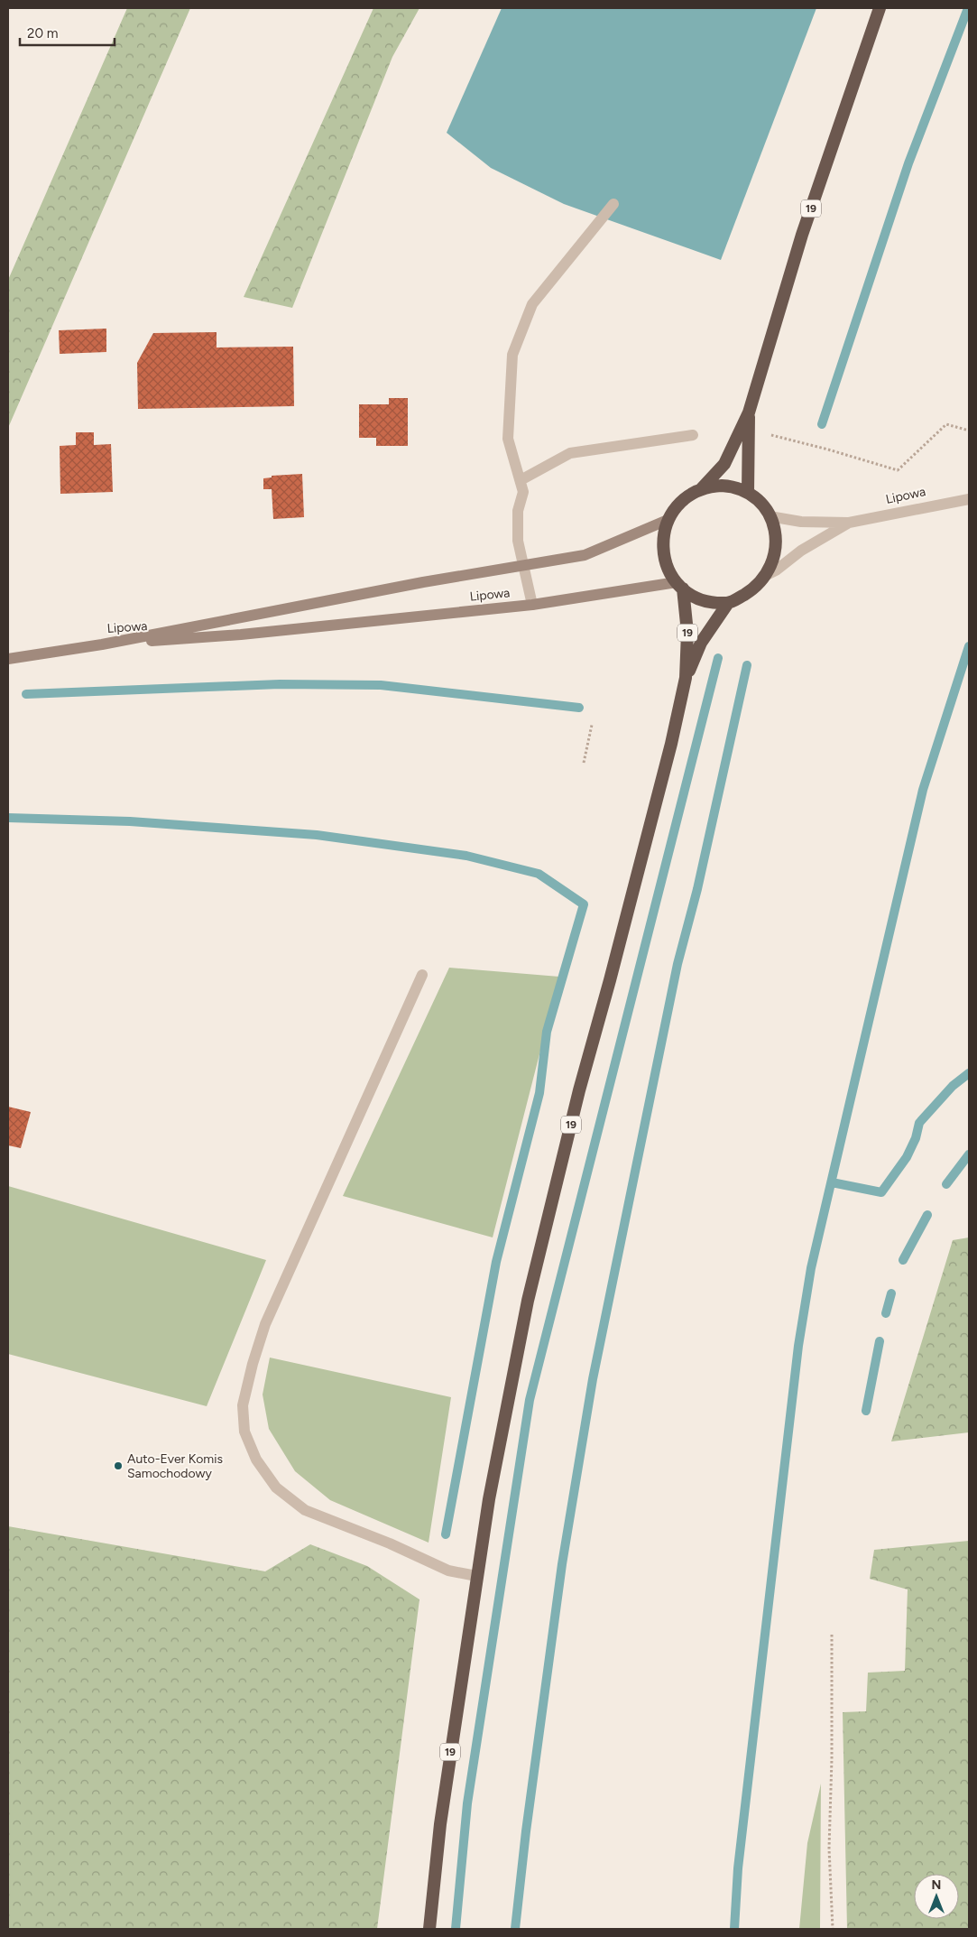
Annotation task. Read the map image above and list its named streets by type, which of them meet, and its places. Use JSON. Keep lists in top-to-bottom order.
{
  "streets": {
    "highway": ["19", "Lipowa"]
  },
  "crossings": [
    ["19", "Lipowa"]
  ],
  "places": ["Auto-Ever Komis Samochodowy"],
  "scale_bar": "20 m",
  "north": "top"
}
